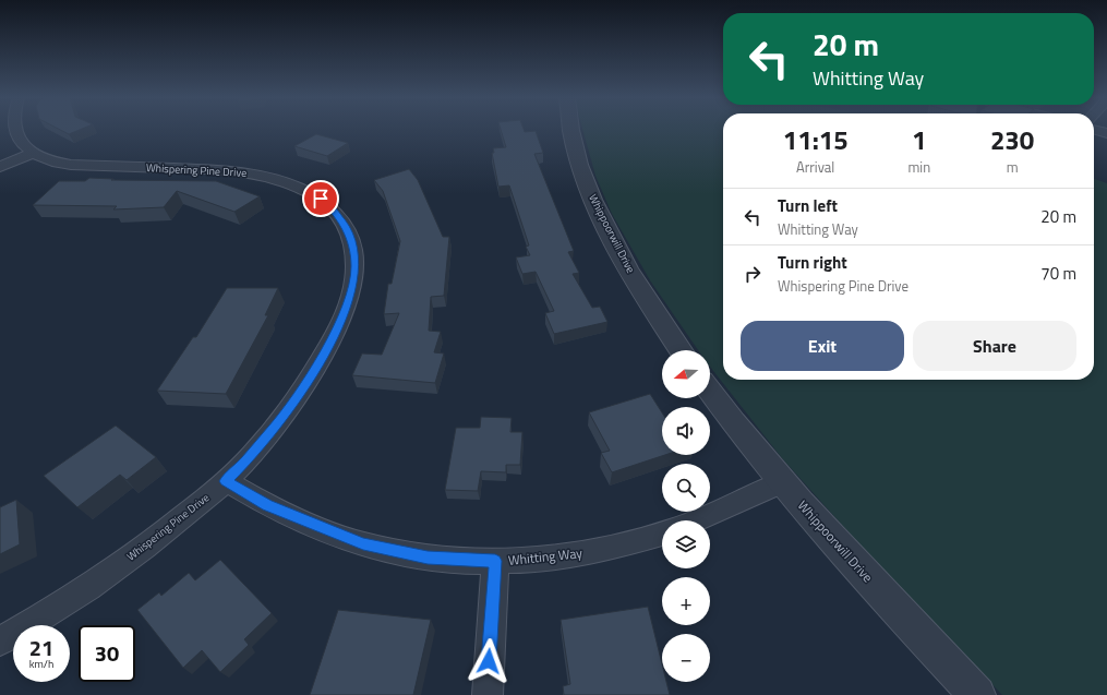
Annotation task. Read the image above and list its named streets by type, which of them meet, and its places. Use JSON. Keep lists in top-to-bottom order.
{
  "streets": {
    "street": ["Whispering Pine Drive", "Whippoorwill Drive", "Whitting Way"]
  },
  "crossings": [
    ["Whispering Pine Drive", "Whitting Way"]
  ],
  "north": "left",
  "page": {
    "turn": ["20 m", "Whitting Way"],
    "eta": [
      "11:15",
      "Arrival",
      "1",
      "min",
      "230",
      "m"
    ],
    "list": [
      {
        "name": "Turn left",
        "note": "Whitting Way",
        "value": "20 m"
      },
      {
        "name": "Turn right",
        "note": "Whispering Pine Drive",
        "value": "70 m"
      }
    ],
    "buttons": ["Exit", "Share"],
    "map_buttons": ["+", "−"],
    "speed": "21 km/h",
    "limit": "30"
  }
}
